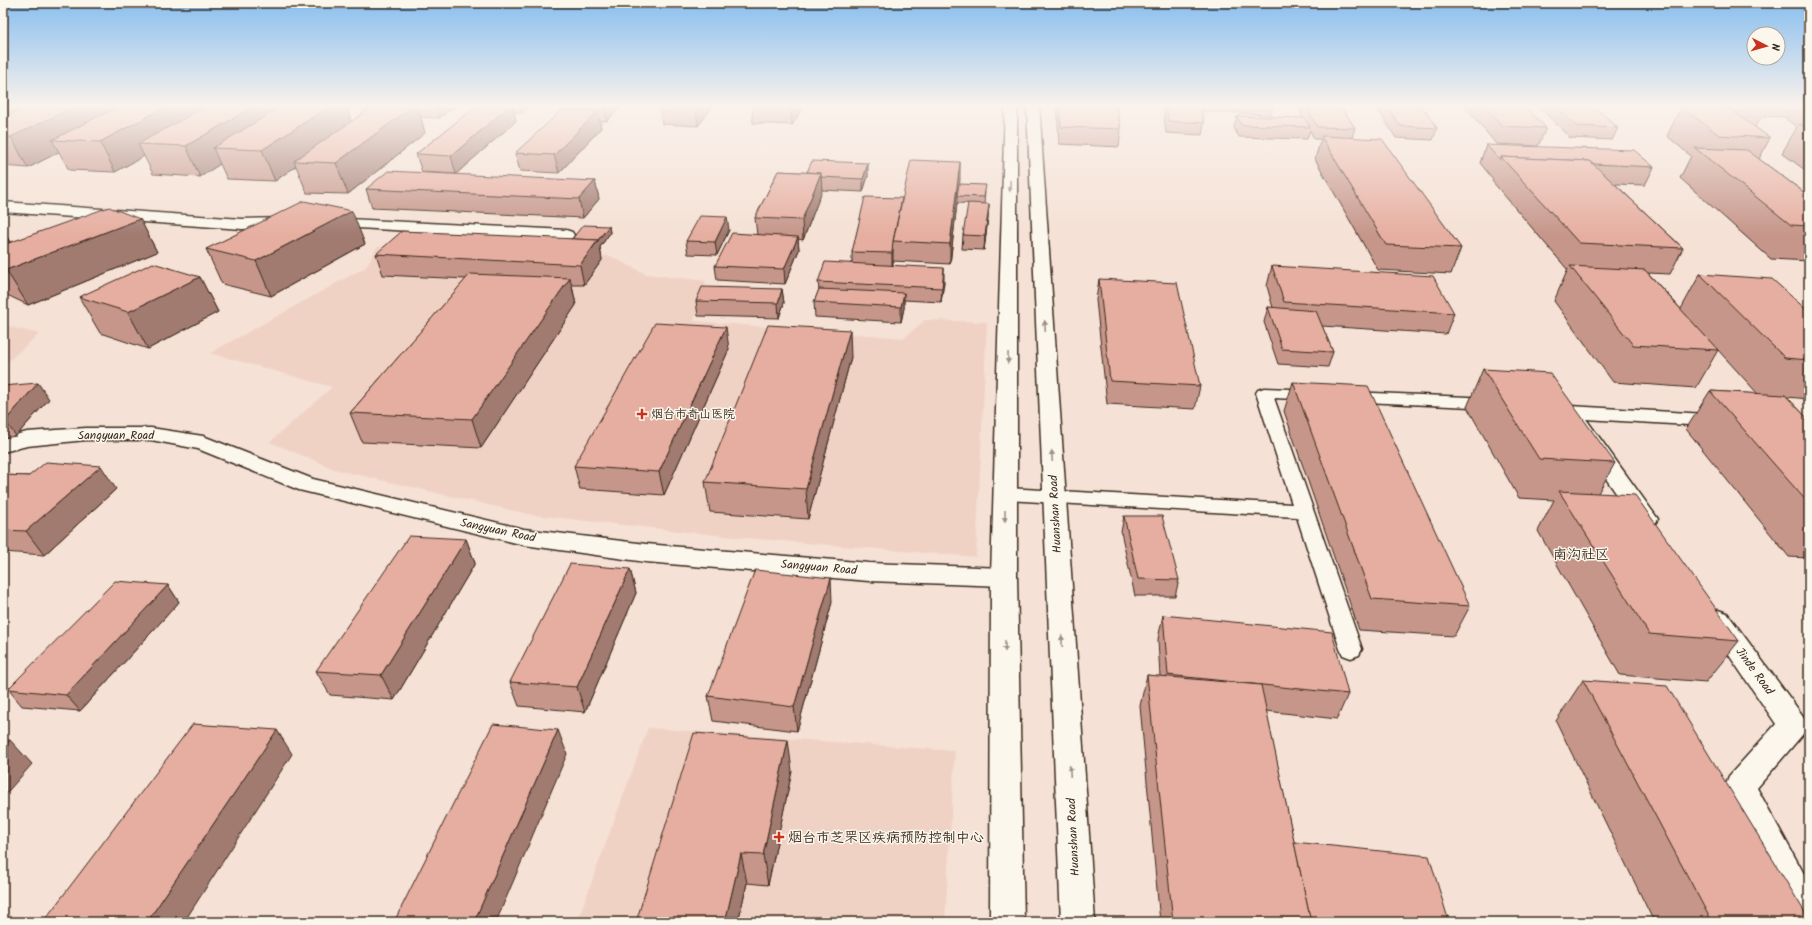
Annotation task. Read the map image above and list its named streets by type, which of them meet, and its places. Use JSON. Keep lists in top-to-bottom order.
{
  "streets": {
    "main road": ["Sangyuan Road", "Huanshan Road", "Jinde Road"]
  },
  "districts": ["南沟社区"],
  "places": {
    "health": ["烟台市奇山医院", "烟台市芝罘区疾病预防控制中心"]
  },
  "north": "right"
}
